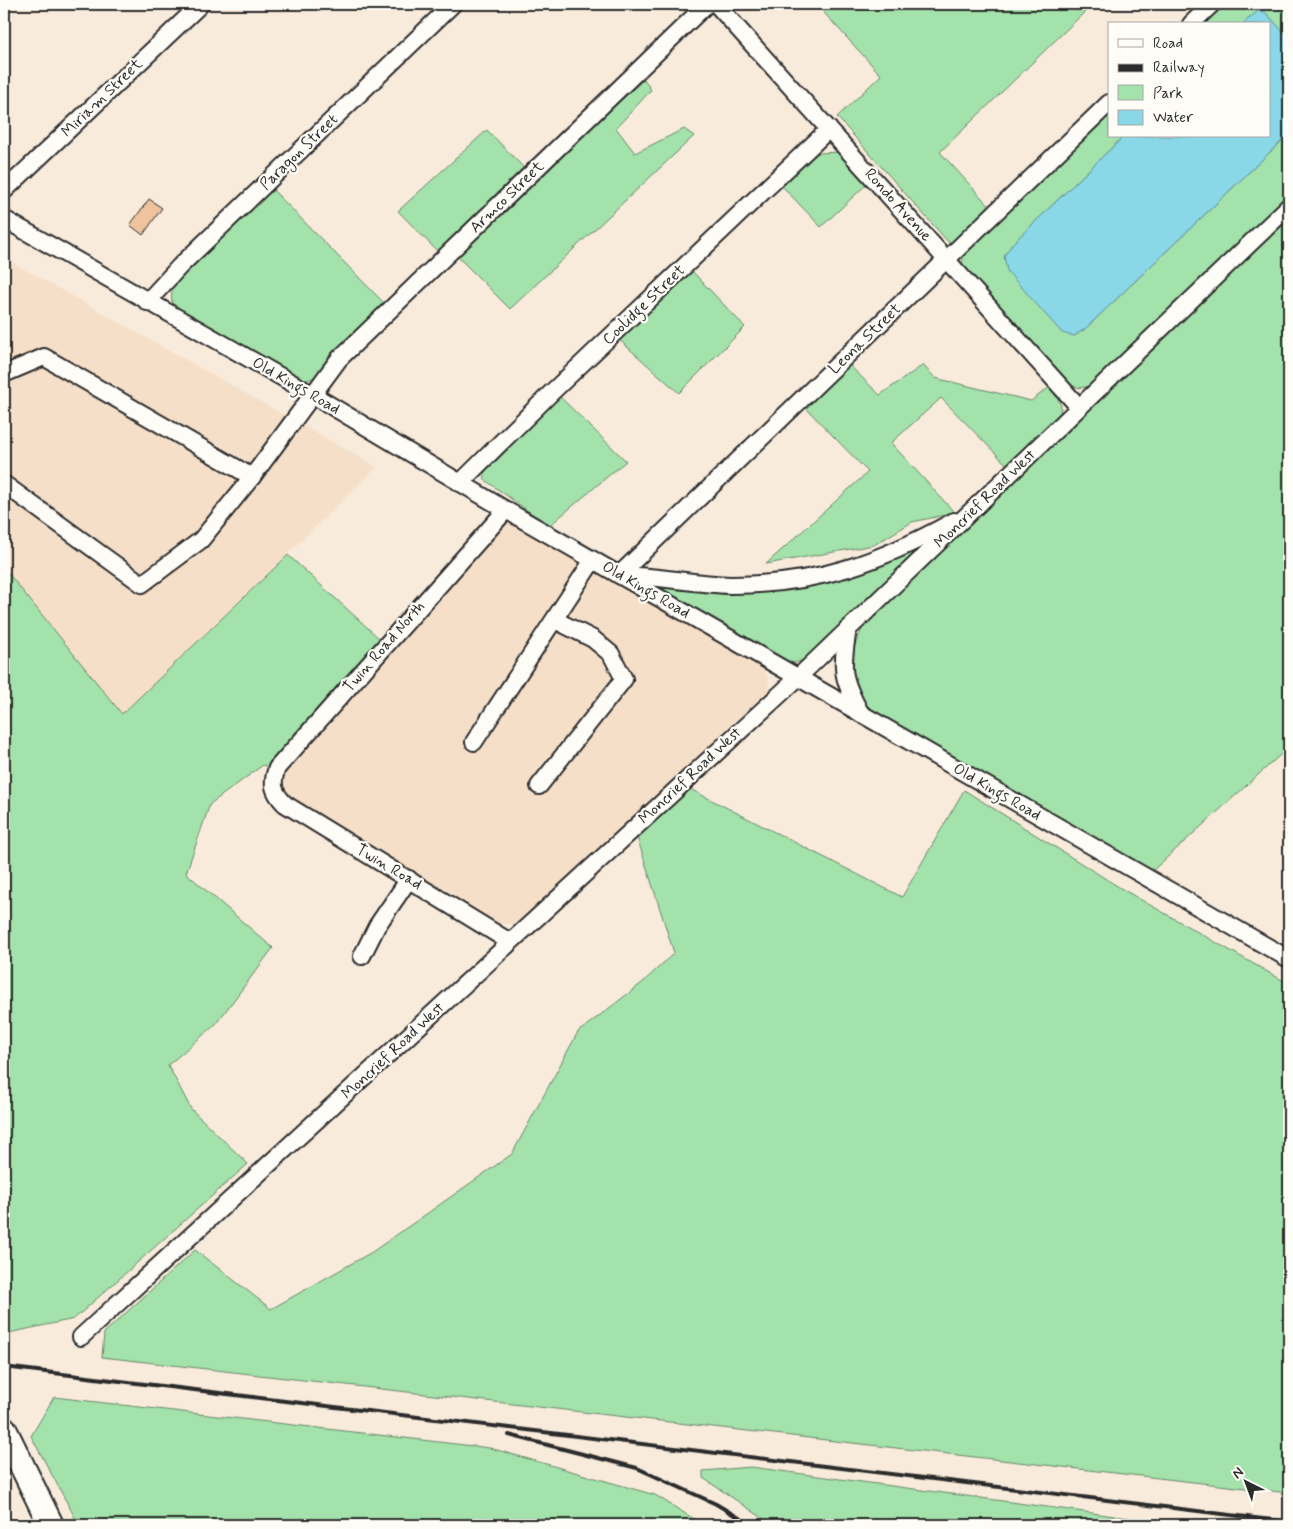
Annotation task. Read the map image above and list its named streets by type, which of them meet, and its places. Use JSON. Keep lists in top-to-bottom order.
{
  "streets": {
    "street": [
      "Miriam Street",
      "Paragon Street",
      "Armco Street",
      "Rondo Avenue",
      "Coolidge Street",
      "Leona Street",
      "Old Kings Road",
      "Moncrief Road West",
      "Twin Road North",
      "Twin Road"
    ]
  },
  "crossings": [
    ["Paragon Street", "Old Kings Road"],
    ["Armco Street", "Old Kings Road"],
    ["Rondo Avenue", "Coolidge Street"],
    ["Rondo Avenue", "Leona Street"],
    ["Rondo Avenue", "Moncrief Road West"],
    ["Coolidge Street", "Old Kings Road"],
    ["Leona Street", "Old Kings Road"],
    ["Old Kings Road", "Moncrief Road West"],
    ["Old Kings Road", "Twin Road North"],
    ["Moncrief Road West", "Twin Road"],
    ["Twin Road North", "Twin Road"]
  ],
  "legend": [
    "Road",
    "Railway",
    "Park",
    "Water"
  ],
  "north": "top left"
}
